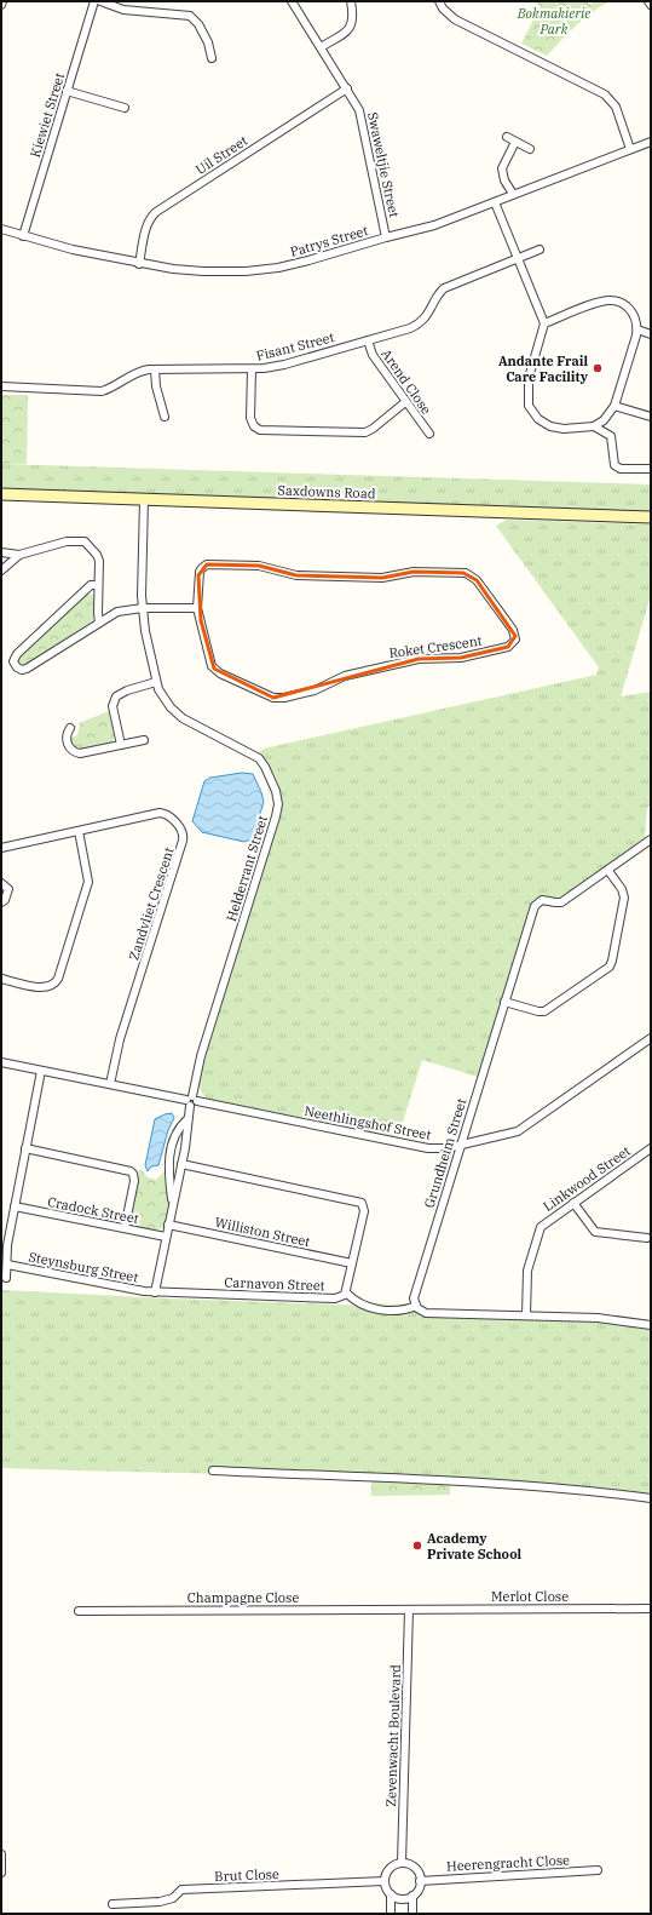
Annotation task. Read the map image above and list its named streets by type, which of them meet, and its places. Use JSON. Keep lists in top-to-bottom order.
{
  "streets": {
    "street": [
      "Kiewiet Street",
      "Uil Street",
      "Swaweltjie Street",
      "Patrys Street",
      "Fisant Street",
      "Arend Close",
      "Saxdowns Road",
      "Roket Crescent",
      "Helderrant Street",
      "Zandvliet Crescent",
      "Neethlingshof Street",
      "Grundheim Street",
      "Linkwood Street",
      "Cradock Street",
      "Williston Street",
      "Steynsburg Street",
      "Carnavon Street",
      "Merlot Close",
      "Champagne Close",
      "Zevenwacht Boulevard",
      "Heerengracht Close",
      "Brut Close"
    ]
  },
  "crossings": [
    ["Kiewiet Street", "Patrys Street"],
    ["Uil Street", "Swaweltjie Street"],
    ["Uil Street", "Patrys Street"],
    ["Swaweltjie Street", "Patrys Street"],
    ["Fisant Street", "Arend Close"],
    ["Saxdowns Road", "Helderrant Street"],
    ["Helderrant Street", "Neethlingshof Street"],
    ["Helderrant Street", "Cradock Street"],
    ["Helderrant Street", "Williston Street"],
    ["Helderrant Street", "Steynsburg Street"],
    ["Helderrant Street", "Carnavon Street"],
    ["Zandvliet Crescent", "Neethlingshof Street"],
    ["Neethlingshof Street", "Grundheim Street"],
    ["Steynsburg Street", "Carnavon Street"],
    ["Merlot Close", "Champagne Close"],
    ["Merlot Close", "Zevenwacht Boulevard"],
    ["Champagne Close", "Zevenwacht Boulevard"],
    ["Zevenwacht Boulevard", "Heerengracht Close"],
    ["Zevenwacht Boulevard", "Brut Close"],
    ["Heerengracht Close", "Brut Close"]
  ],
  "parks": ["Bokmakierie Park"],
  "places": ["Andante Frail Care Facility", "Academy Private School"]
}
